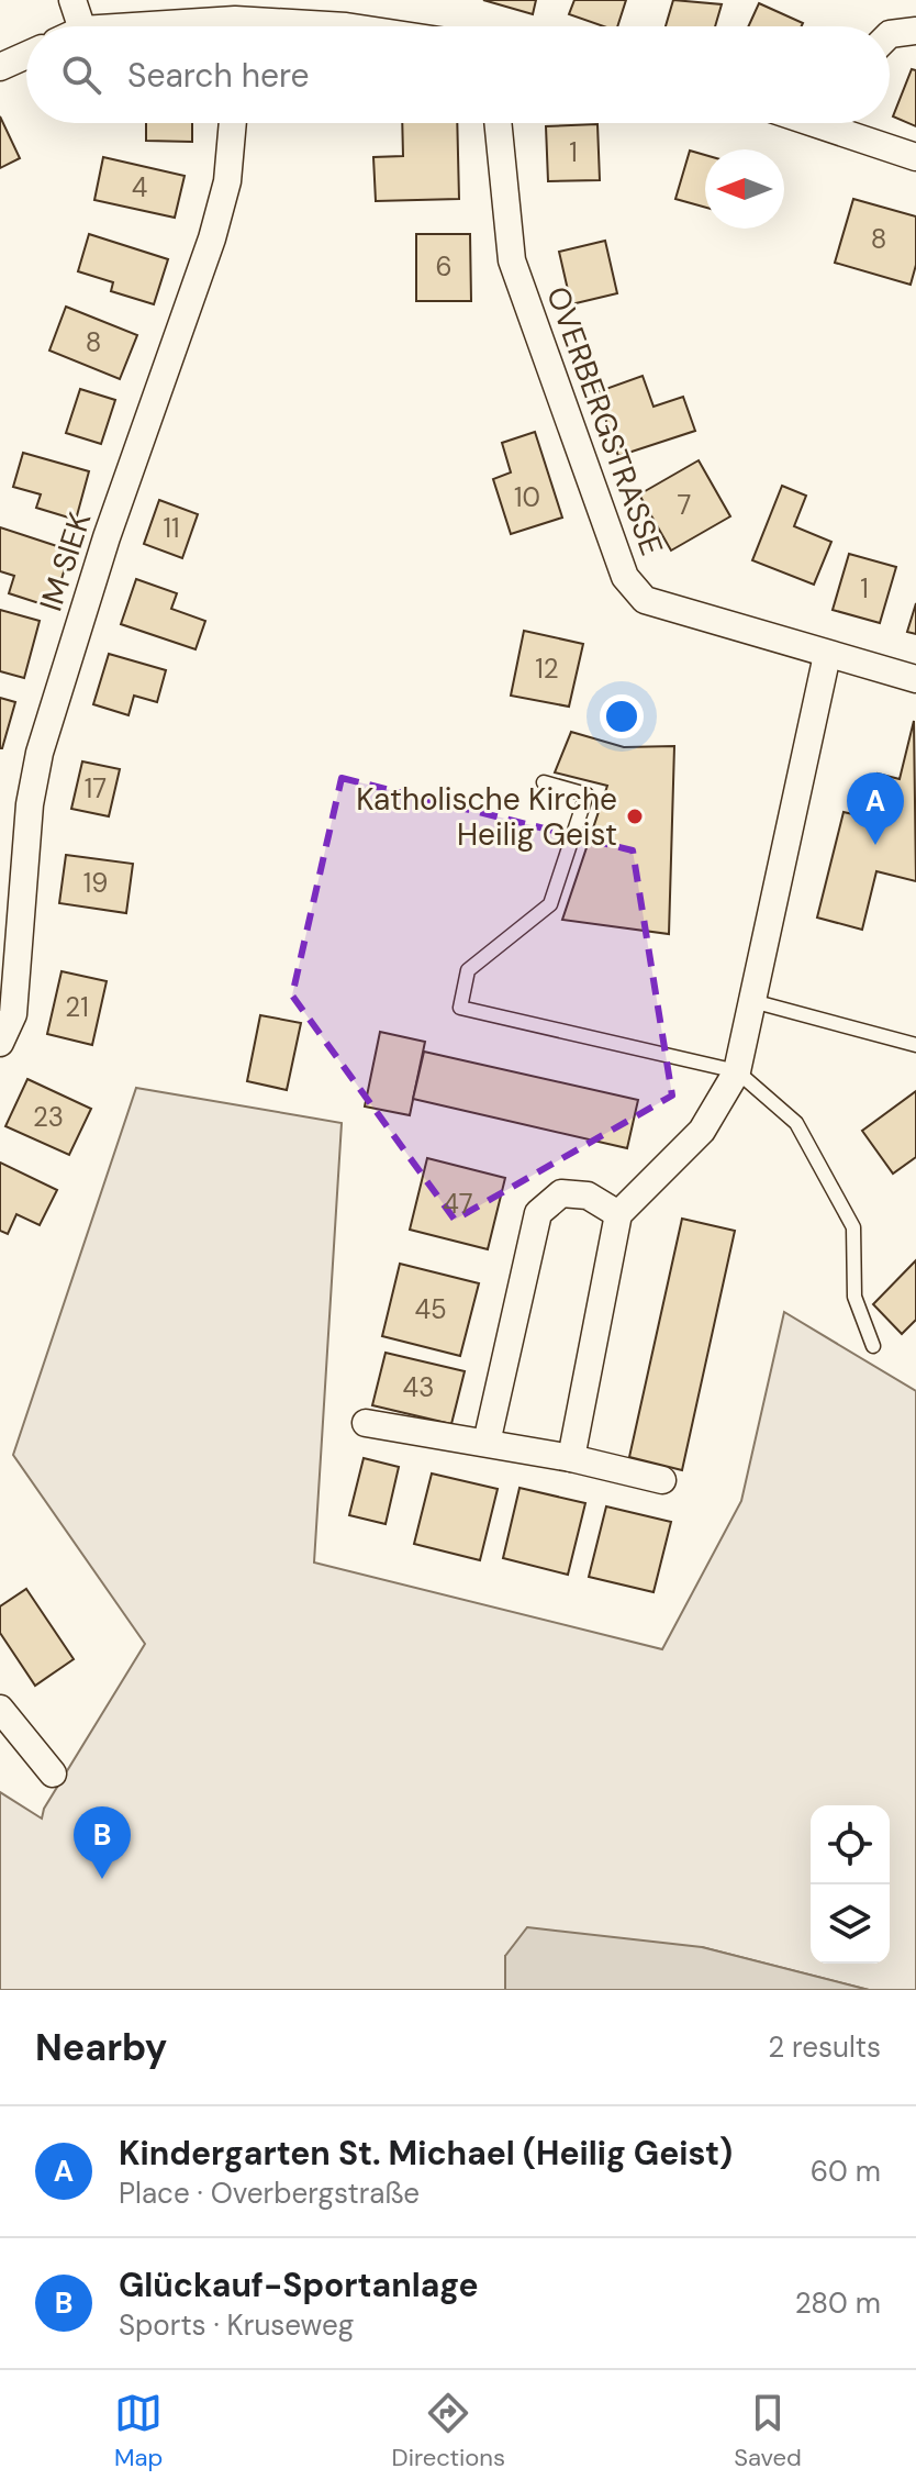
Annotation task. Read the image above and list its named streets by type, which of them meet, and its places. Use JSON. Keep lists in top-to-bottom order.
{
  "streets": {
    "street": ["OVERBERGSTRASSE", "IM SIEK"]
  },
  "places": ["Katholische Kirche Heilig Geist"],
  "house_numbers": [
    "1",
    "4",
    "8",
    "6",
    "8",
    "10",
    "7",
    "11",
    "1",
    "12",
    "17",
    "19",
    "21",
    "23",
    "47",
    "45",
    "43"
  ],
  "north": "left",
  "page": {
    "search": "Search here",
    "pins": ["A", "B"],
    "heading": ["Nearby", "2 results"],
    "list": [
      {
        "mark": "A",
        "name": "Kindergarten St. Michael (Heilig Geist)",
        "note": "Place · Overbergstraße",
        "value": "60 m"
      },
      {
        "mark": "B",
        "name": "Glückauf-Sportanlage",
        "note": "Sports · Kruseweg",
        "value": "280 m"
      }
    ],
    "nav": ["Map", "Directions", "Saved"]
  }
}
